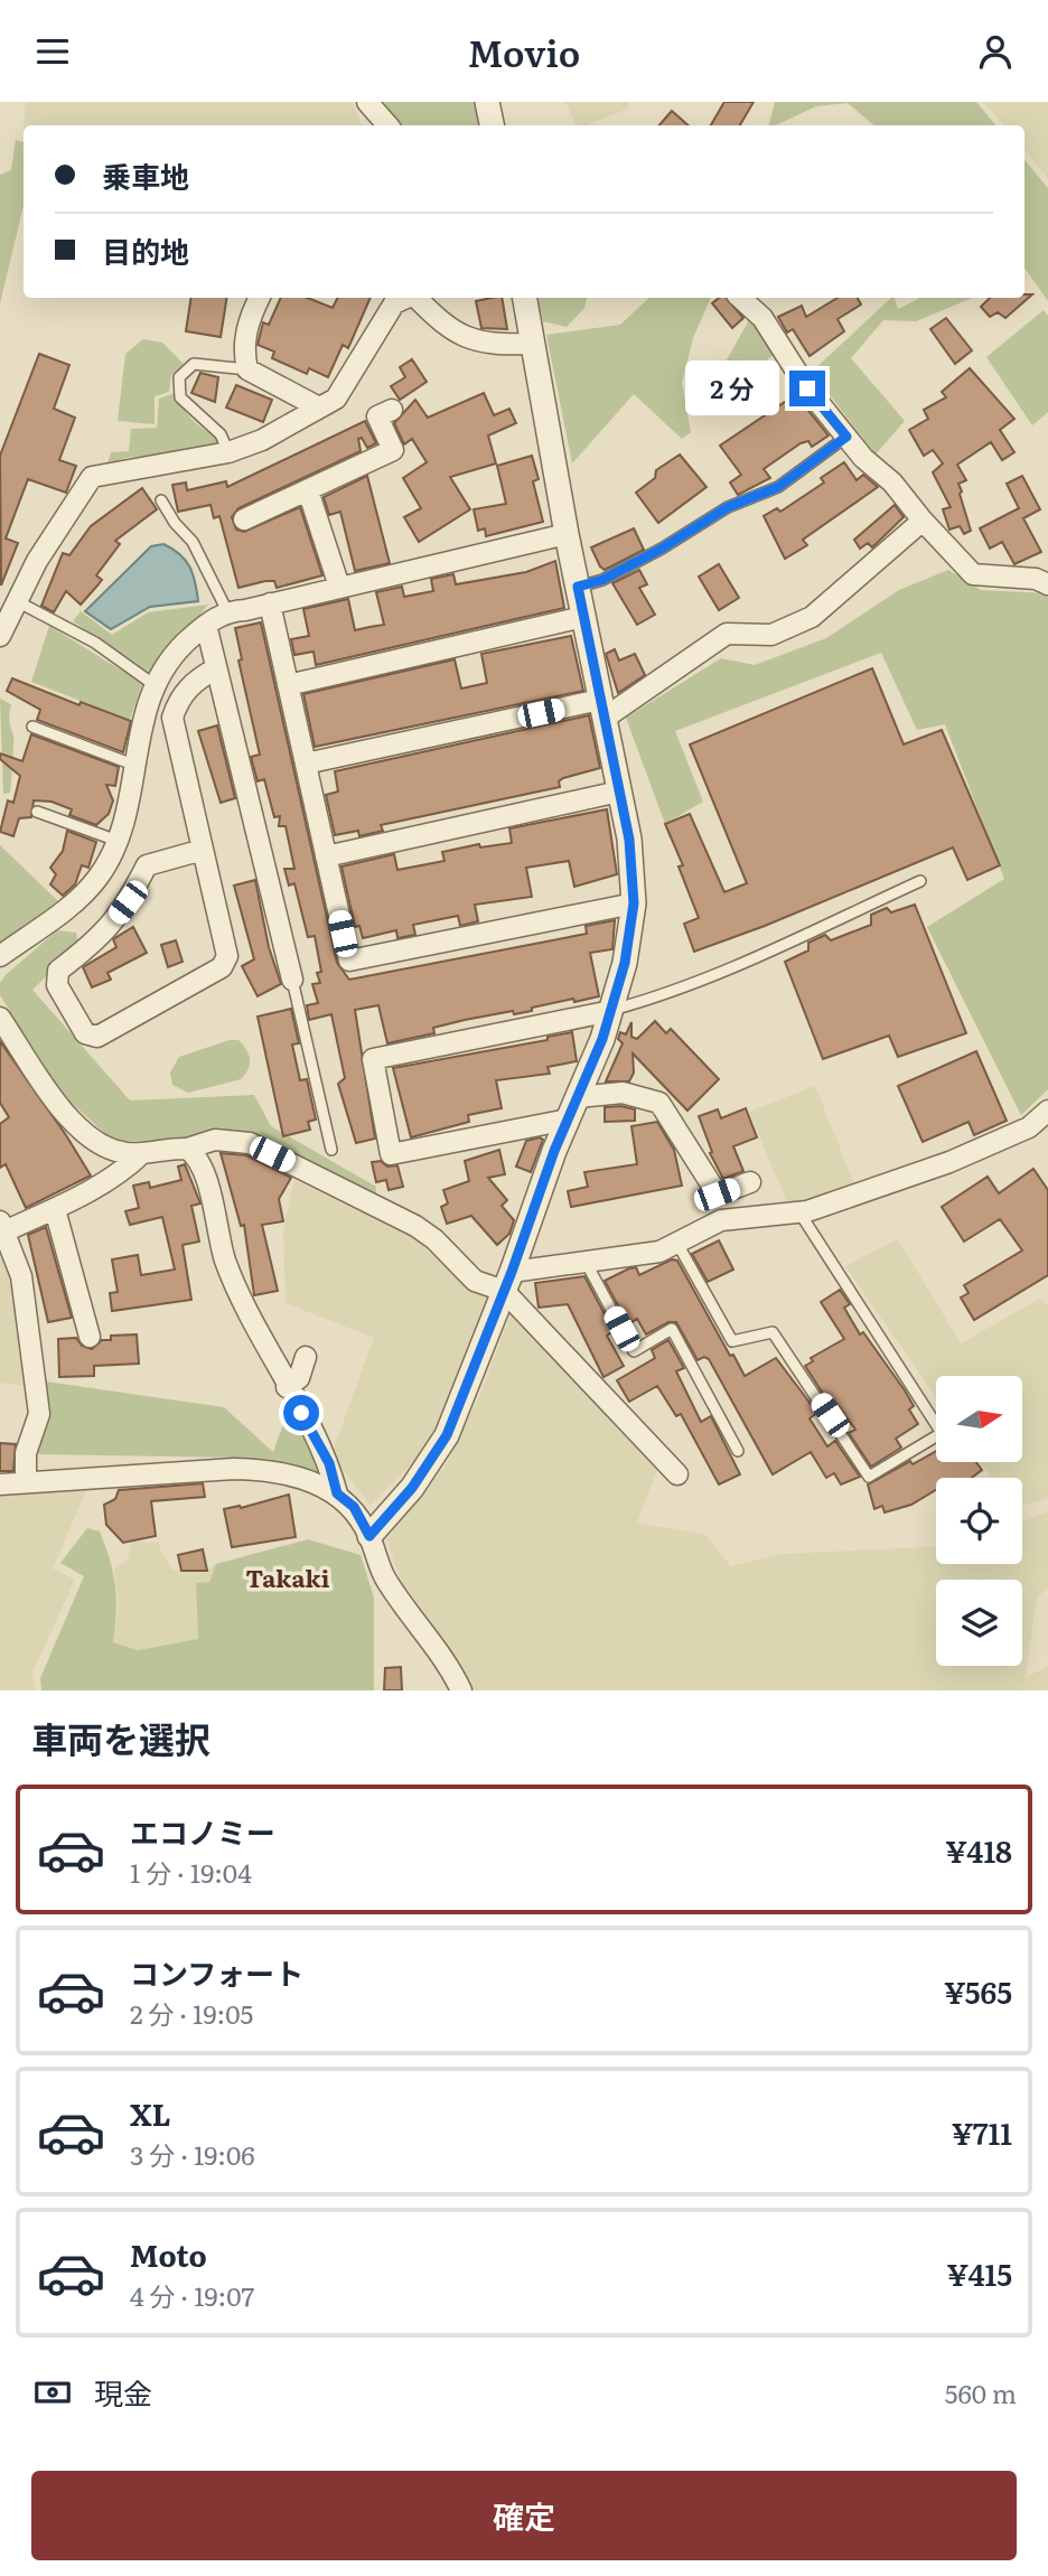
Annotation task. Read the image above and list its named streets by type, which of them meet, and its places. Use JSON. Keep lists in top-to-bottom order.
{
  "districts": ["Takaki"],
  "north": "right",
  "page": {
    "header": "Movio",
    "banner": ["乗車地", "目的地"],
    "bubble": "2 分",
    "heading": "車両を選択",
    "list": [
      {
        "name": "エコノミー",
        "note": "1 分 · 19:04",
        "value": "¥418"
      },
      {
        "name": "コンフォート",
        "note": "2 分 · 19:05",
        "value": "¥565"
      },
      {
        "name": "XL",
        "note": "3 分 · 19:06",
        "value": "¥711"
      },
      {
        "name": "Moto",
        "note": "4 分 · 19:07",
        "value": "¥415"
      }
    ],
    "pay": ["現金", "560 m"],
    "buttons": "確定"
  }
}
